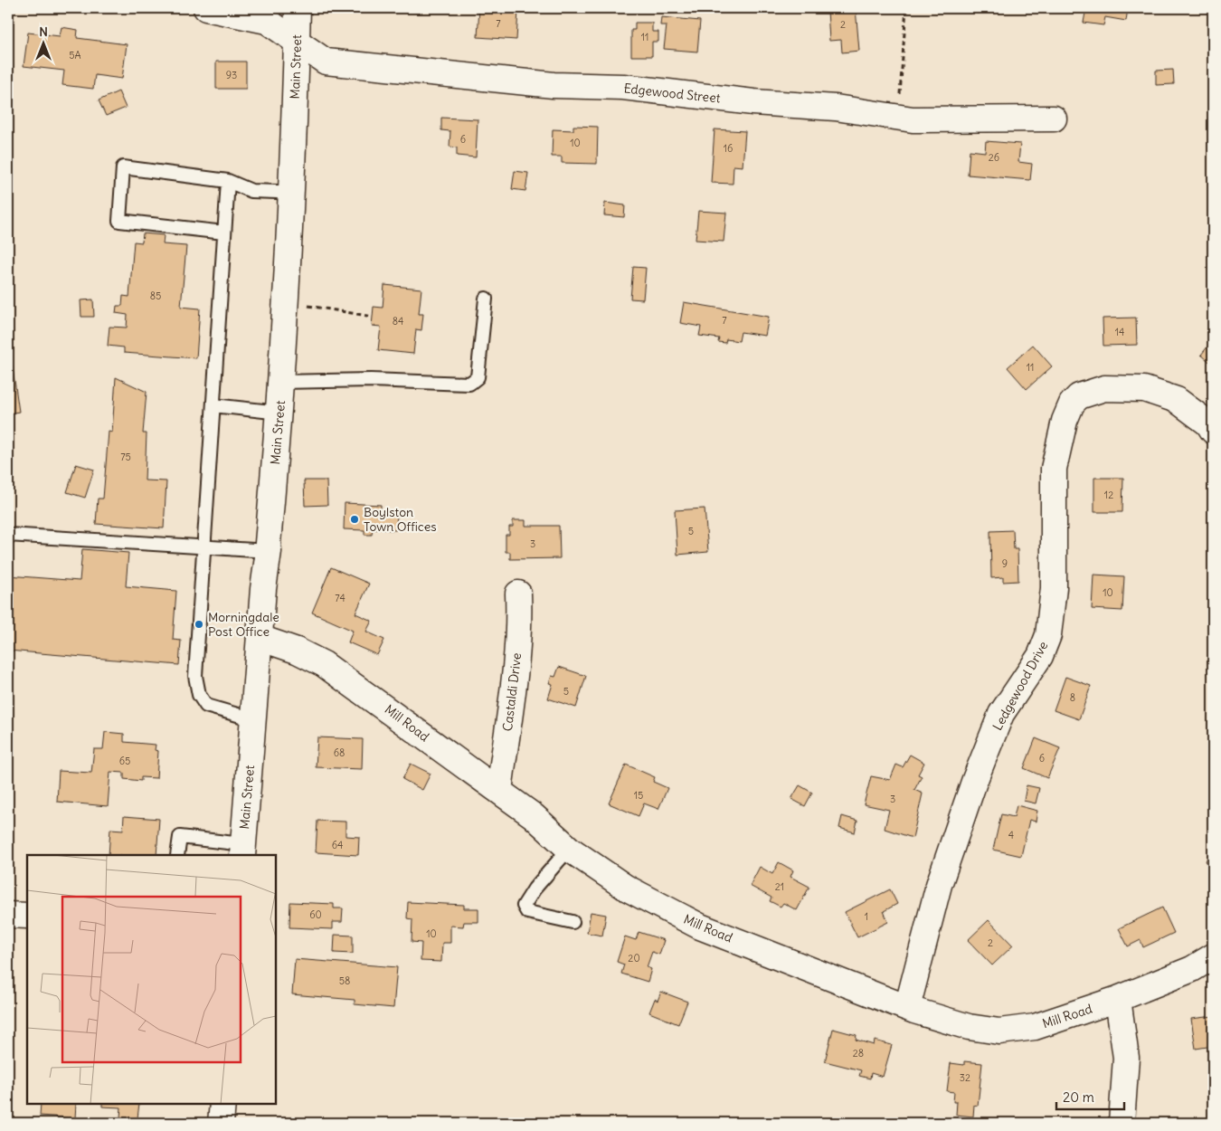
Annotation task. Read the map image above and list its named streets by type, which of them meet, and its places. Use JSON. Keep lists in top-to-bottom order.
{
  "streets": {
    "street": [
      "Main Street",
      "Edgewood Street",
      "Ledgewood Drive",
      "Castaldi Drive",
      "Mill Road"
    ]
  },
  "crossings": [
    ["Main Street", "Edgewood Street"],
    ["Main Street", "Mill Road"],
    ["Ledgewood Drive", "Mill Road"],
    ["Castaldi Drive", "Mill Road"]
  ],
  "places": ["Boylston Town Offices", "Morningdale Post Office"],
  "house_numbers": [
    "7",
    "2",
    "11",
    "5A",
    "93",
    "6",
    "10",
    "16",
    "26",
    "85",
    "7",
    "84",
    "14",
    "11",
    "75",
    "12",
    "5",
    "3",
    "9",
    "10",
    "74",
    "5",
    "8",
    "68",
    "6",
    "65",
    "15",
    "3",
    "4",
    "64",
    "21",
    "60",
    "1",
    "10",
    "2",
    "20",
    "58",
    "28",
    "32"
  ],
  "scale_bar": "20 m",
  "north": "top"
}
